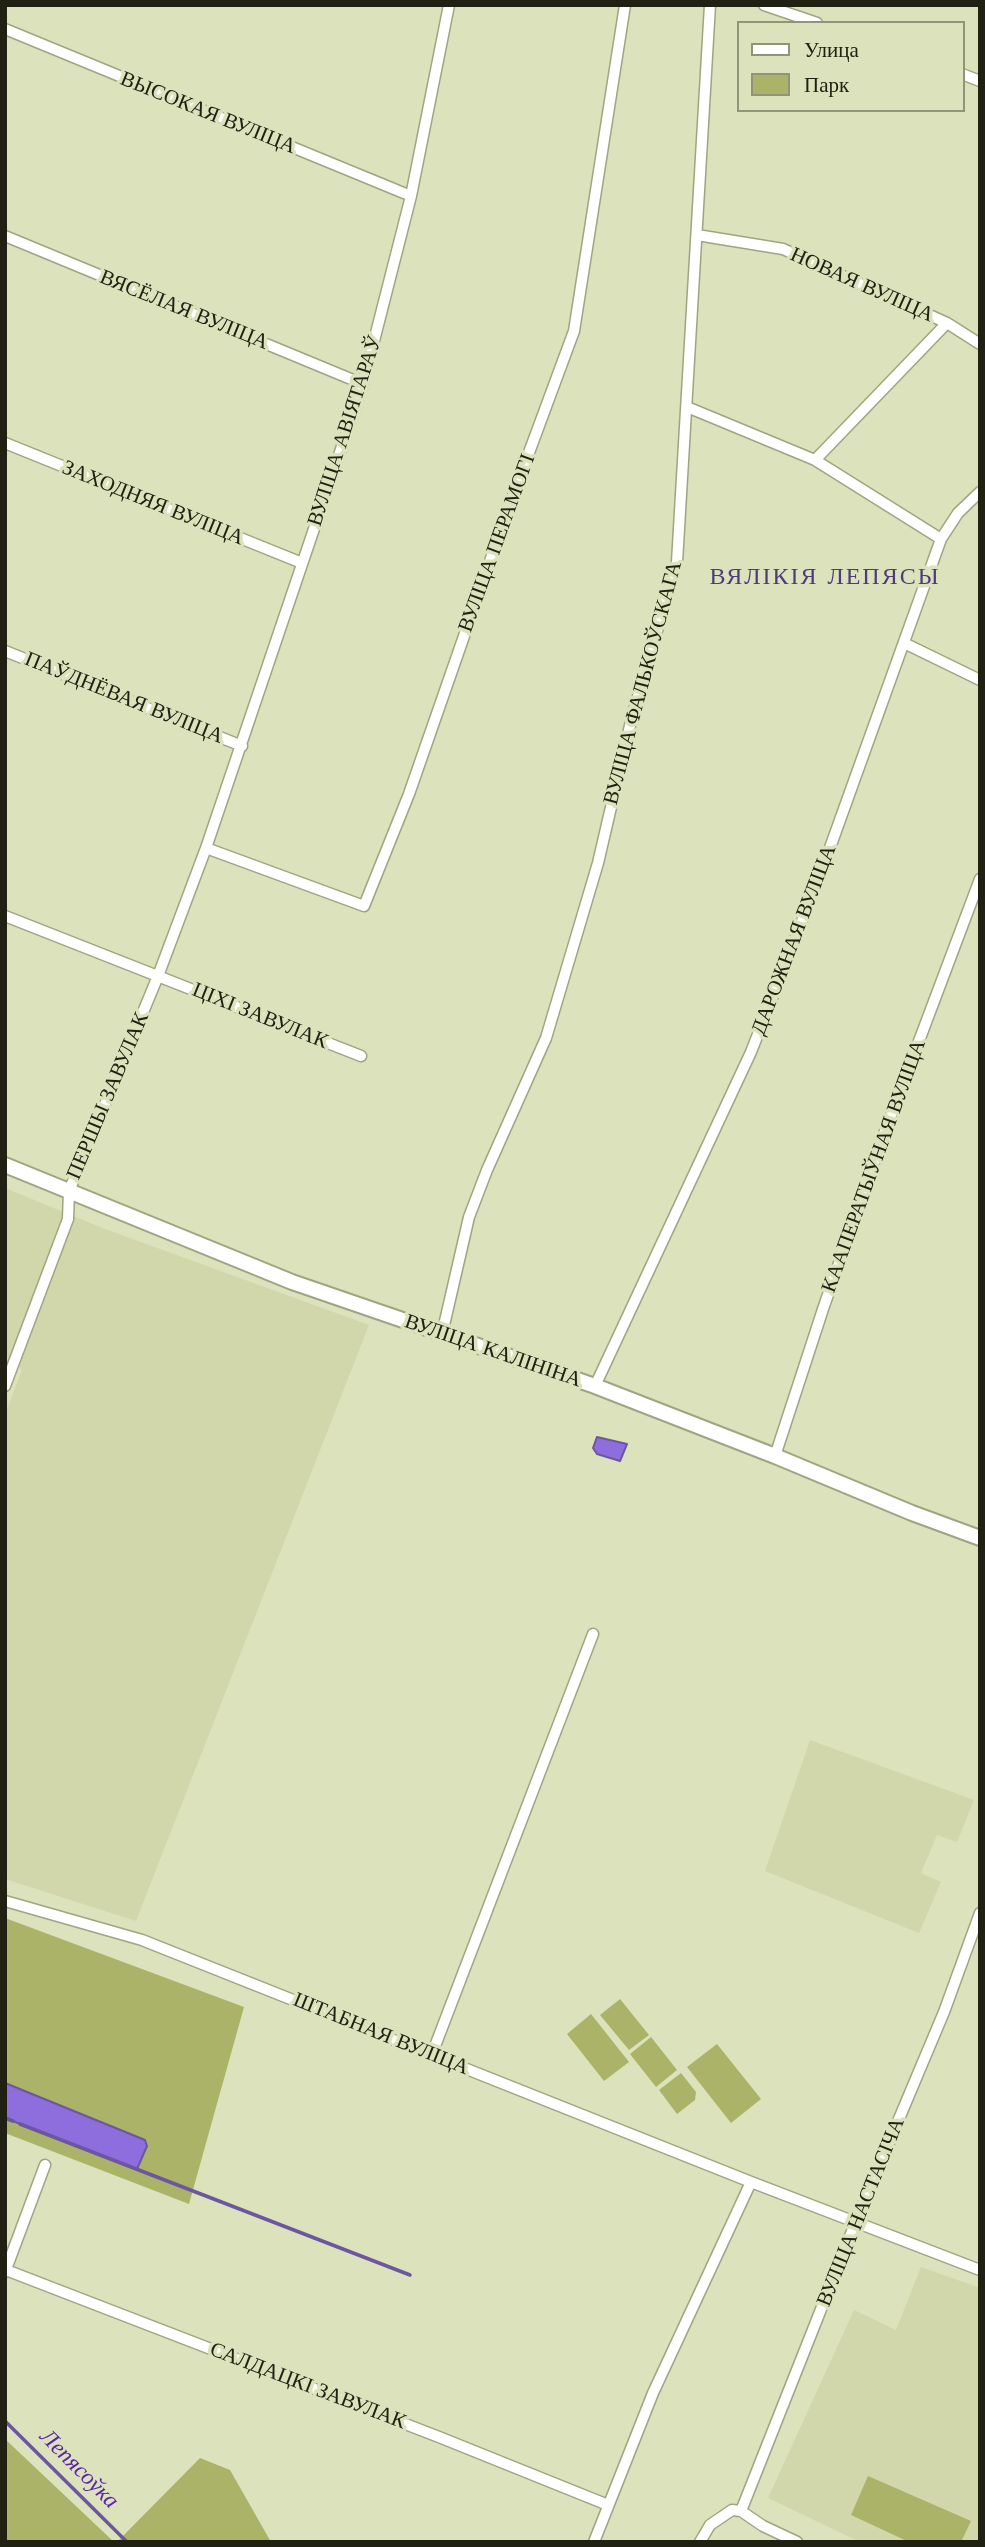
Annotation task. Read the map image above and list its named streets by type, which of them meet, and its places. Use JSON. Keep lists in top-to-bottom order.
{
  "streets": {
    "street": [
      "ВЫСОКАЯ ВУЛІЦА",
      "НОВАЯ ВУЛІЦА",
      "ВЯСЁЛАЯ ВУЛІЦА",
      "ВУЛІЦА АВІЯТАРАЎ",
      "ЗАХОДНЯЯ ВУЛІЦА",
      "ВУЛІЦА ПЕРАМОГІ",
      "ВУЛІЦА ФАЛЬКОЎСКАГА",
      "ПАЎДНЁВАЯ ВУЛІЦА",
      "ДАРОЖНАЯ ВУЛІЦА",
      "ЦІХІ ЗАВУЛАК",
      "ПЕРШЫ ЗАВУЛАК",
      "КААПЕРАТЫЎНАЯ ВУЛІЦА",
      "ВУЛІЦА КАЛІНІНА",
      "ШТАБНАЯ ВУЛІЦА",
      "ВУЛІЦА НАСТАСІЧА",
      "САЛДАЦКІ ЗАВУЛАК"
    ]
  },
  "crossings": [
    ["ВЫСОКАЯ ВУЛІЦА", "ВУЛІЦА АВІЯТАРАЎ"],
    ["НОВАЯ ВУЛІЦА", "ВУЛІЦА ФАЛЬКОЎСКАГА"],
    ["ВЯСЁЛАЯ ВУЛІЦА", "ВУЛІЦА АВІЯТАРАЎ"],
    ["ВУЛІЦА АВІЯТАРАЎ", "ЗАХОДНЯЯ ВУЛІЦА"],
    ["ВУЛІЦА АВІЯТАРАЎ", "ВУЛІЦА ПЕРАМОГІ"],
    ["ВУЛІЦА АВІЯТАРАЎ", "ПАЎДНЁВАЯ ВУЛІЦА"],
    ["ВУЛІЦА АВІЯТАРАЎ", "ПЕРШЫ ЗАВУЛАК"],
    ["ВУЛІЦА ПЕРАМОГІ", "ПЕРШЫ ЗАВУЛАК"],
    ["ВУЛІЦА ФАЛЬКОЎСКАГА", "ВУЛІЦА КАЛІНІНА"],
    ["ДАРОЖНАЯ ВУЛІЦА", "ВУЛІЦА КАЛІНІНА"],
    ["ЦІХІ ЗАВУЛАК", "ПЕРШЫ ЗАВУЛАК"],
    ["ПЕРШЫ ЗАВУЛАК", "ВУЛІЦА КАЛІНІНА"],
    ["КААПЕРАТЫЎНАЯ ВУЛІЦА", "ВУЛІЦА КАЛІНІНА"],
    ["ШТАБНАЯ ВУЛІЦА", "ВУЛІЦА НАСТАСІЧА"]
  ],
  "districts": ["ВЯЛІКІЯ ЛЕПЯСЫ"],
  "water": ["Лепясоўка"],
  "legend": ["Улица", "Парк"]
}
